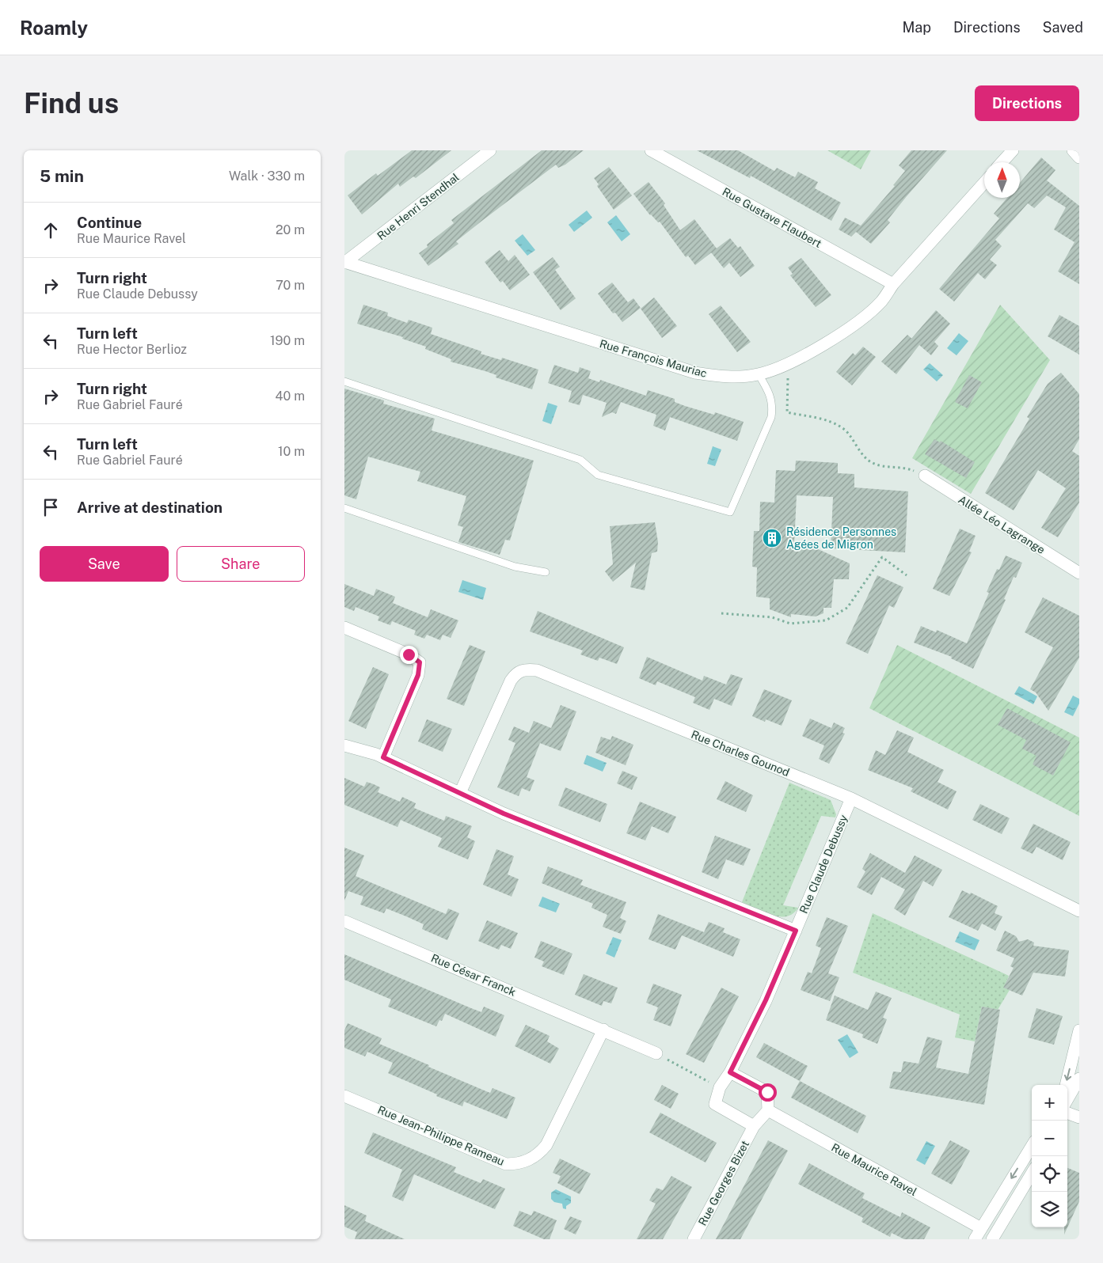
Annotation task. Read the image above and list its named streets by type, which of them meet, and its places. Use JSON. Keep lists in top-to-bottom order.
{
  "streets": {
    "street": [
      "Rue Henri Stendhal",
      "Rue Gustave Flaubert",
      "Rue François Mauriac",
      "Allée Léo Lagrange",
      "Rue Charles Gounod",
      "Rue Claude Debussy",
      "Rue César Franck",
      "Rue Jean-Philippe Rameau",
      "Rue Maurice Ravel",
      "Rue Georges Bizet"
    ]
  },
  "crossings": [
    ["Rue Henri Stendhal", "Rue François Mauriac"],
    ["Rue Gustave Flaubert", "Rue François Mauriac"],
    ["Rue Charles Gounod", "Rue Claude Debussy"],
    ["Rue Claude Debussy", "Rue Georges Bizet"],
    ["Rue César Franck", "Rue Jean-Philippe Rameau"]
  ],
  "places": {
    "building": ["Résidence Personnes Agées de Migron"]
  },
  "north": "top",
  "page": {
    "header": "Roamly",
    "nav": ["Map", "Directions", "Saved"],
    "buttons": [
      "Directions",
      ["Save", "Share"]
    ],
    "title": "Find us",
    "heading": ["5 min", "Walk · 330 m"],
    "list": [
      ["Continue", "Rue Maurice Ravel", "20 m"],
      ["Turn right", "Rue Claude Debussy", "70 m"],
      ["Turn left", "Rue Hector Berlioz", "190 m"],
      ["Turn right", "Rue Gabriel Fauré", "40 m"],
      ["Turn left", "Rue Gabriel Fauré", "10 m"],
      "Arrive at destination"
    ],
    "map_buttons": ["+", "−"]
  }
}
